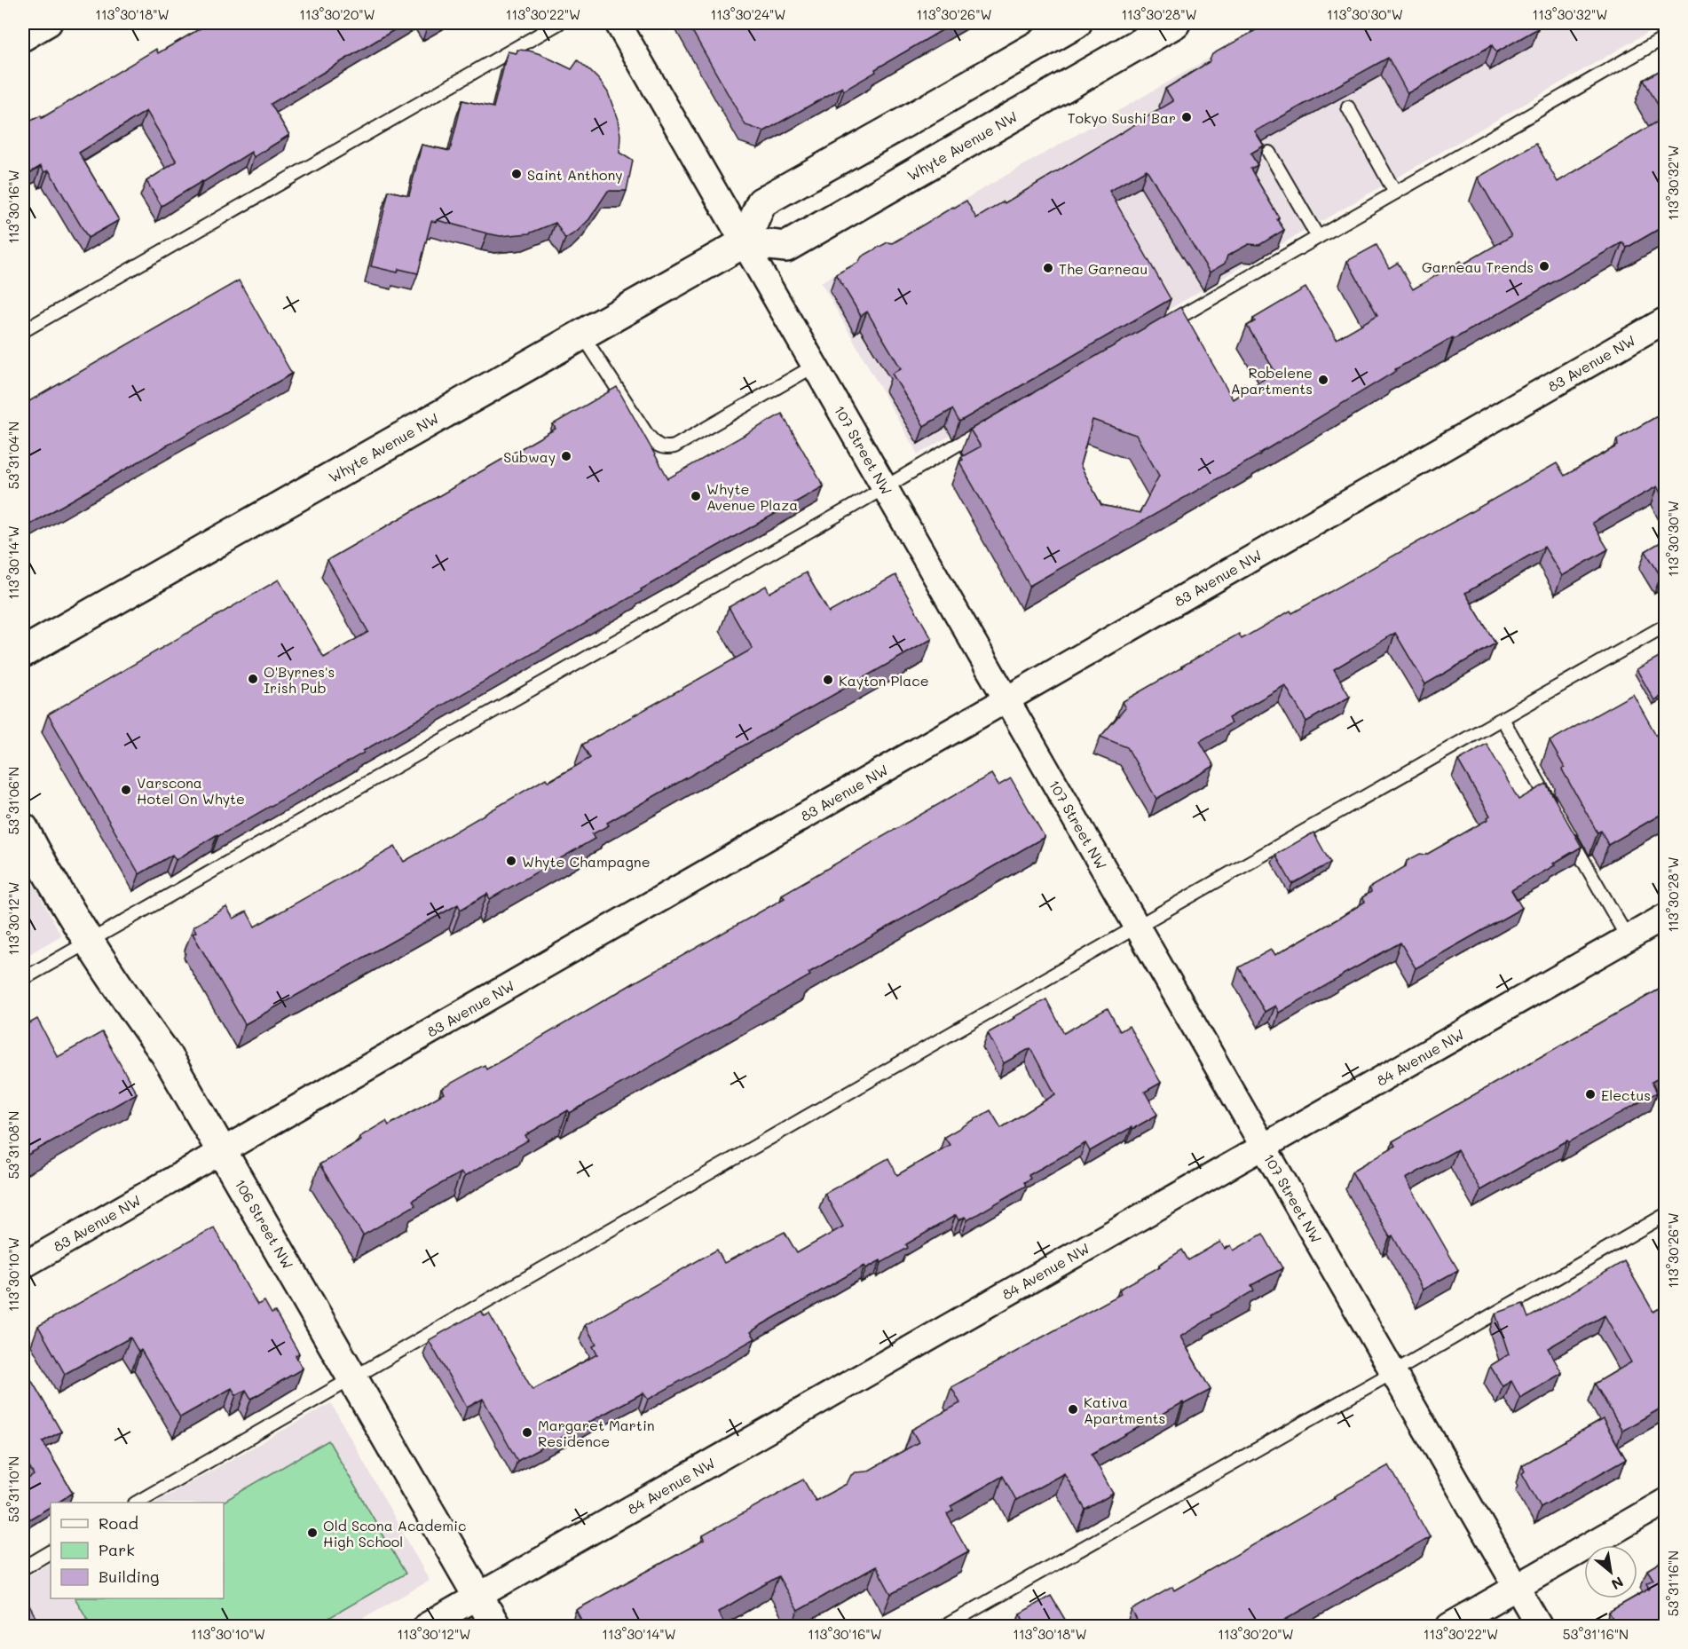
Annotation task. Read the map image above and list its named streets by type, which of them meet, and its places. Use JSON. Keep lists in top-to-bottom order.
{
  "streets": {
    "main road": ["Whyte Avenue NW", "106 Street NW"],
    "street": ["83 Avenue NW", "107 Street NW", "84 Avenue NW"]
  },
  "crossings": [
    ["Whyte Avenue NW", "107 Street NW"],
    ["83 Avenue NW", "107 Street NW"],
    ["83 Avenue NW", "106 Street NW"],
    ["107 Street NW", "84 Avenue NW"],
    ["84 Avenue NW", "106 Street NW"]
  ],
  "places": [
    "Tokyo Sushi Bar",
    "Saint Anthony",
    "Garneau Trends",
    "The Garneau",
    "Robelene Apartments",
    "Subway",
    "Whyte Avenue Plaza",
    "O'Byrnes's Irish Pub",
    "Kayton Place",
    "Varscona Hotel On Whyte",
    "Whyte Champagne",
    "Electus",
    "Kativa Apartments",
    "Margaret Martin Residence",
    "Old Scona Academic High School"
  ],
  "legend": ["Road", "Park", "Building"],
  "north": "bottom right",
  "coordinates": [
    "113°30'18\"W",
    "113°30'20\"W",
    "113°30'22\"W",
    "113°30'24\"W",
    "113°30'26\"W",
    "113°30'28\"W",
    "113°30'30\"W",
    "113°30'32\"W",
    "113°30'16\"W",
    "53°31'04\"N",
    "113°30'14\"W",
    "53°31'06\"N",
    "113°30'12\"W",
    "53°31'08\"N",
    "113°30'10\"W",
    "53°31'10\"N",
    "53°31'16\"N"
  ]
}
